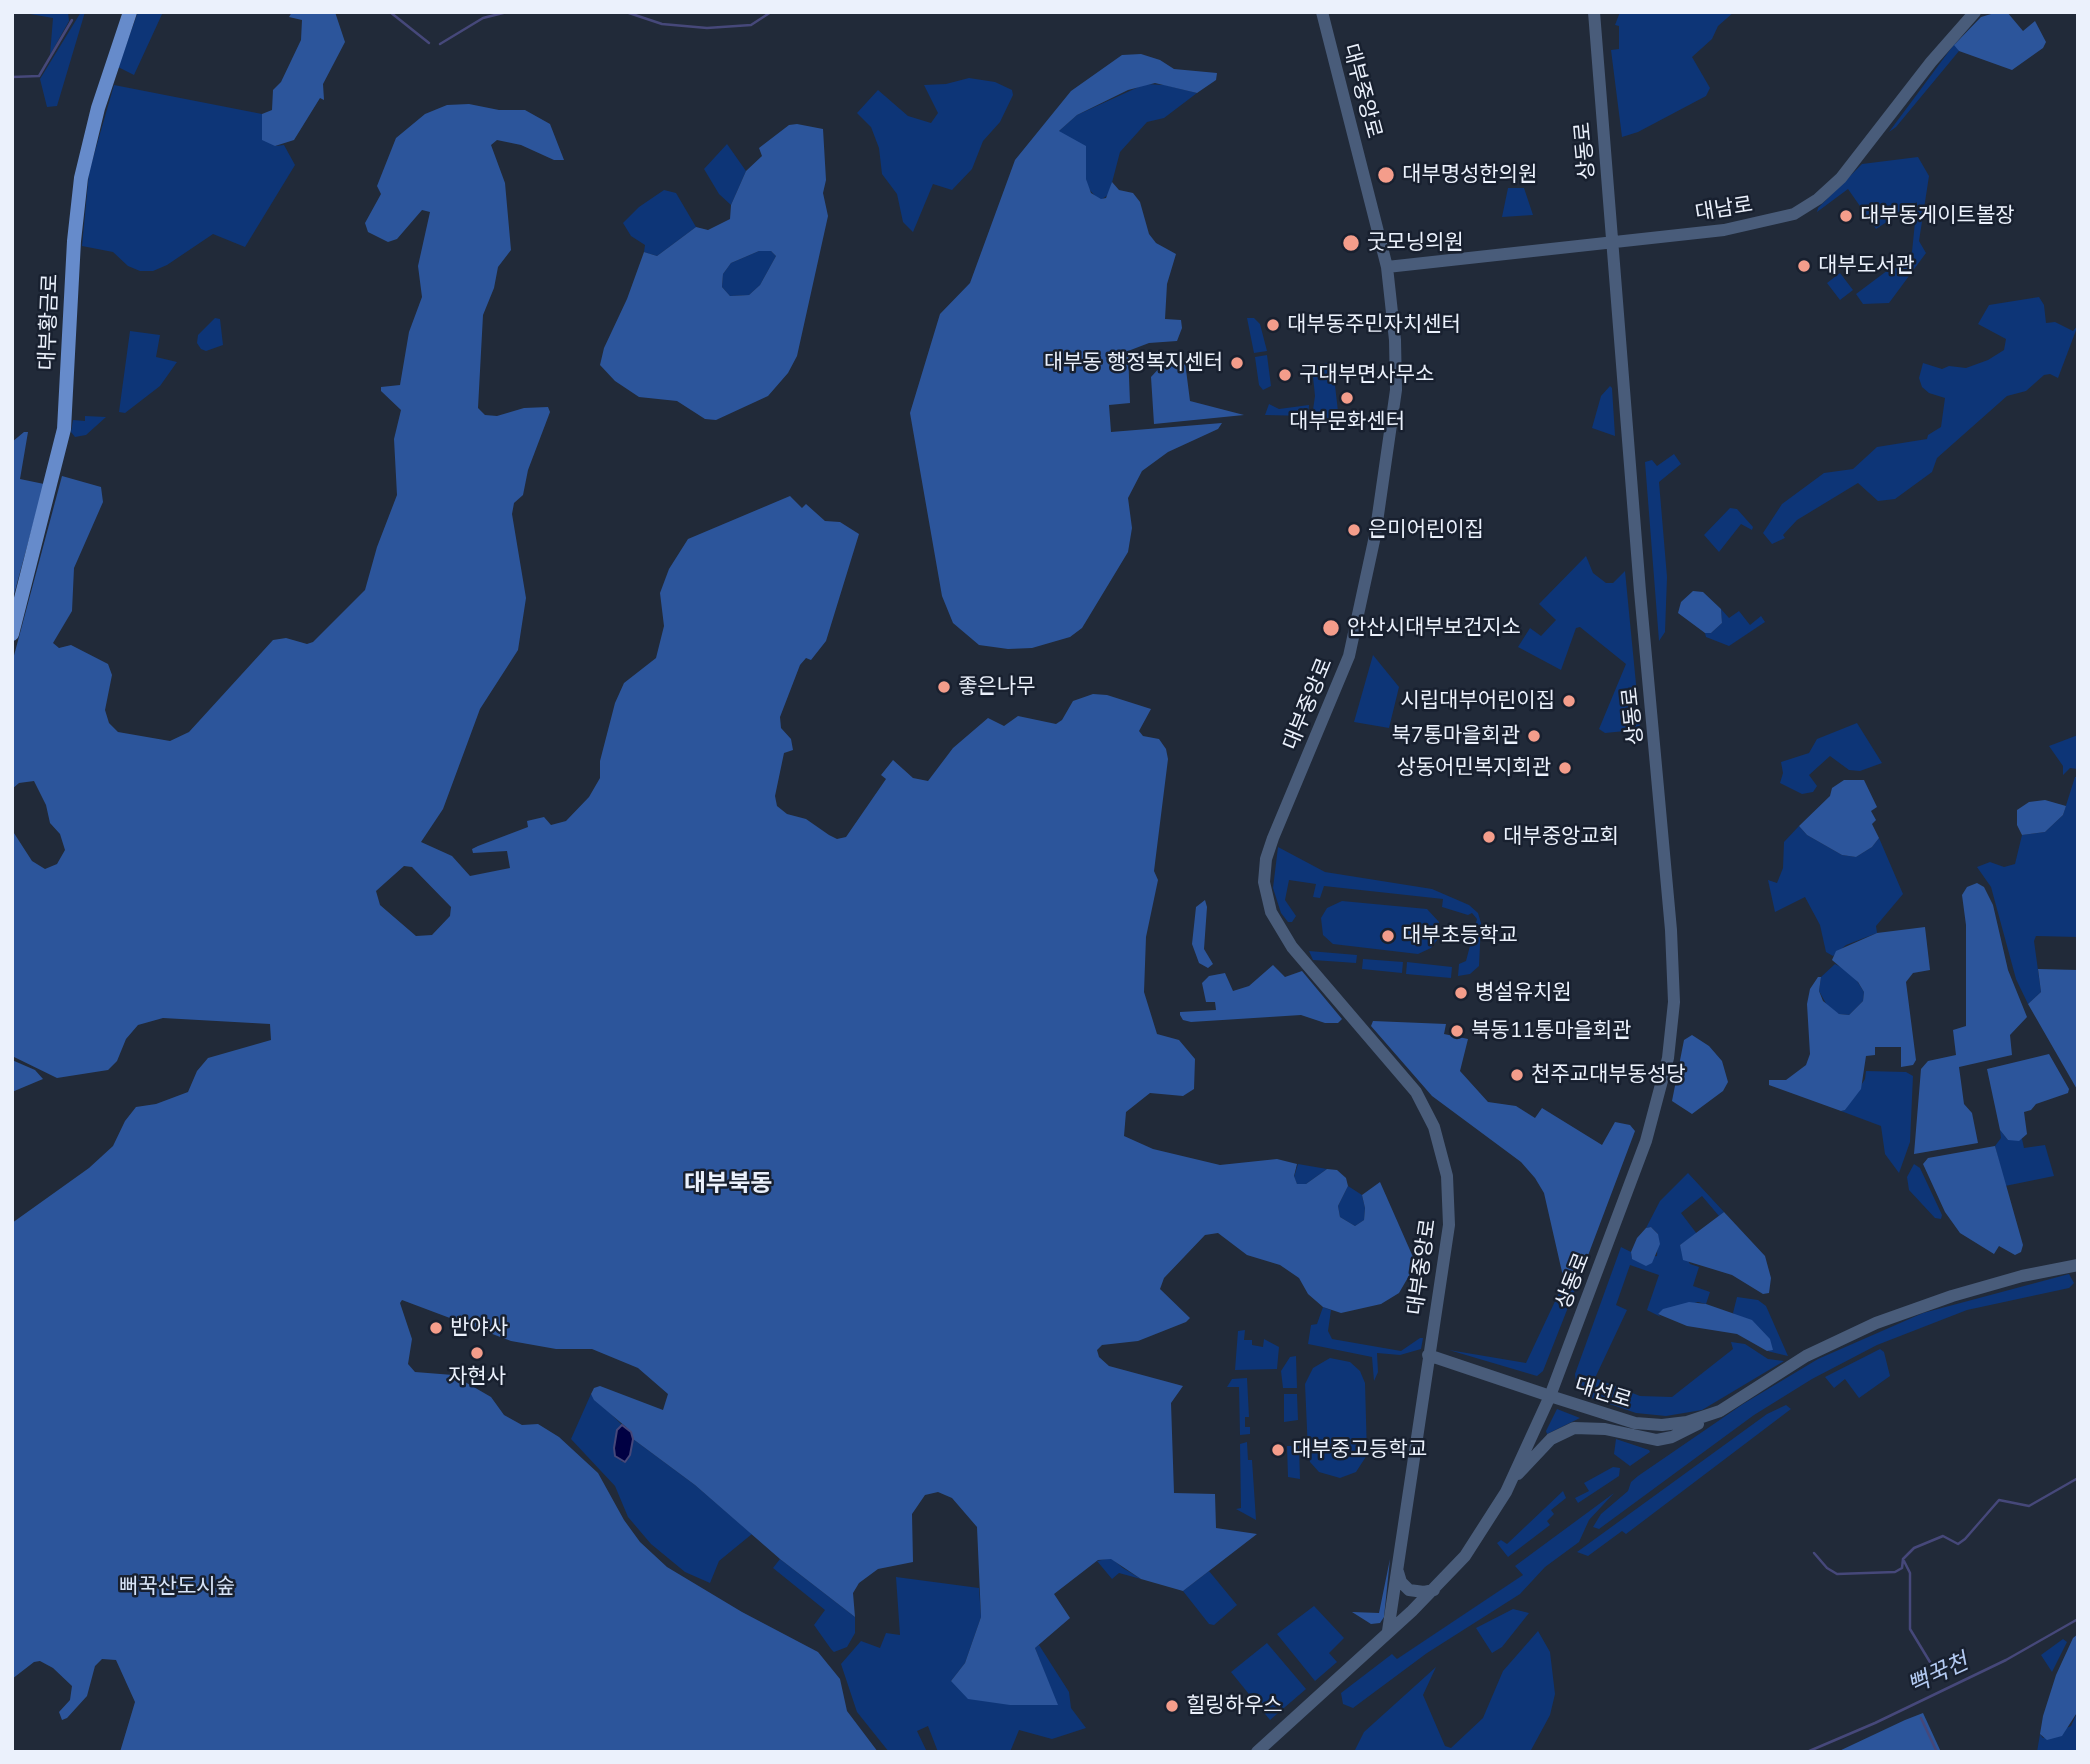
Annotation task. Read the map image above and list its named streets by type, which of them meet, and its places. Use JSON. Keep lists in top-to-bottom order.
{
  "streets": {
    "main road": ["대부황금로"],
    "street": [
      "대부중앙로",
      "상동로",
      "대남로",
      "대선로"
    ]
  },
  "crossings": [
    ["대부중앙로", "대남로"],
    ["대부중앙로", "대선로"],
    ["상동로", "대남로"],
    ["상동로", "대선로"]
  ],
  "districts": ["대부북동"],
  "water": ["뻑꾹천"],
  "parks": ["뻐꾹산도시숲"],
  "places": [
    "대부명성한의원",
    "대부동게이트볼장",
    "굿모닝의원",
    "대부도서관",
    "대부동주민자치센터",
    "대부동 행정복지센터",
    "구대부면사무소",
    "대부문화센터",
    "은미어린이집",
    "안산시대부보건지소",
    "좋은나무",
    "시립대부어린이집",
    "북7통마을회관",
    "상동어민복지회관",
    "대부중앙교회",
    "대부초등학교",
    "병설유치원",
    "북동11통마을회관",
    "천주교대부동성당",
    "반야사",
    "자현사",
    "대부중고등학교",
    "힐링하우스"
  ]
}
